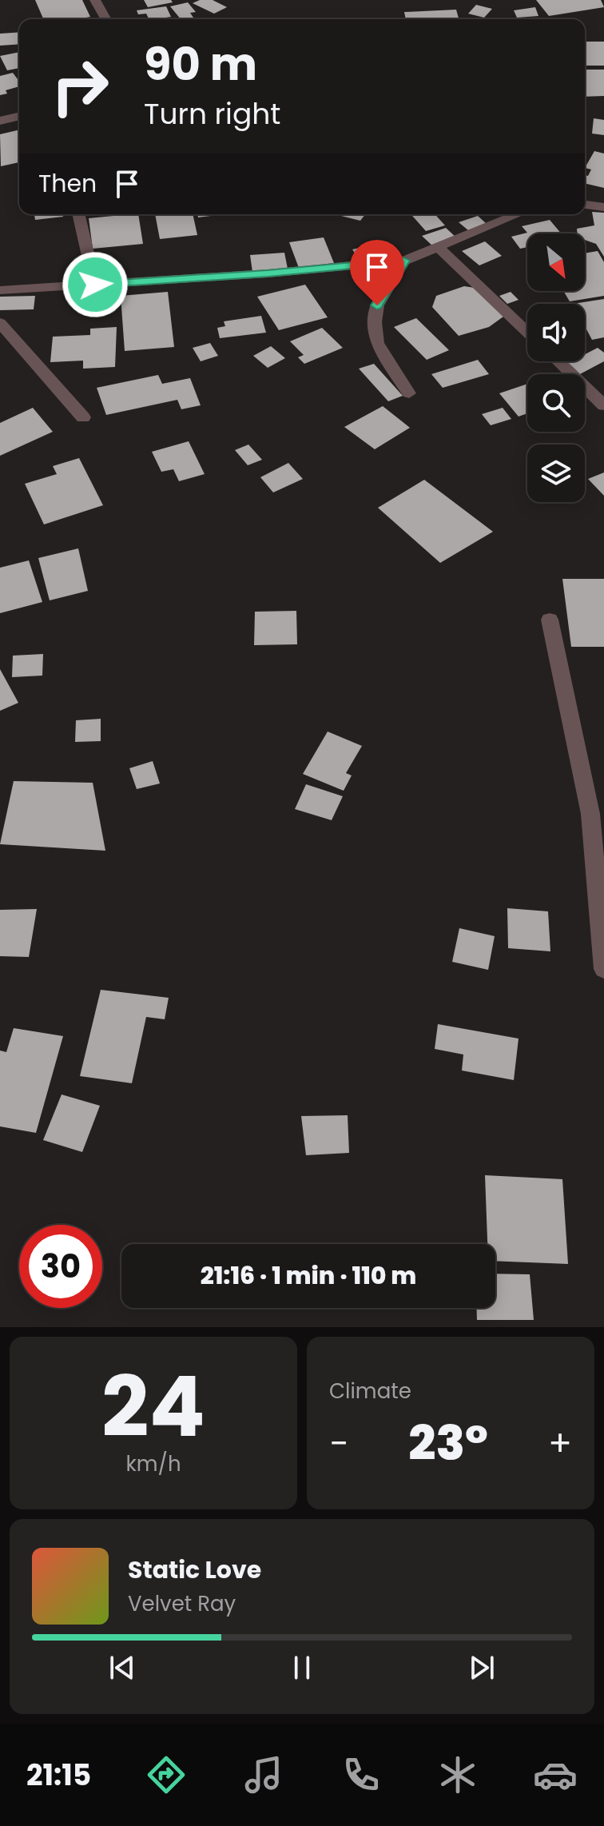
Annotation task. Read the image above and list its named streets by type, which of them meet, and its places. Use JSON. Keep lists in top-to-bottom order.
{
  "north": "bottom right",
  "page": {
    "turn": ["90 m", "Turn right"],
    "then": "Then",
    "limit": "30",
    "trip": "21:16 · 1 min · 110 m",
    "tile": [
      ["24", "km/h"],
      "Climate"
    ],
    "heat": ["−", "23°", "+"],
    "song": ["Static Love", "Velvet Ray"],
    "tabs": "21:15"
  }
}
